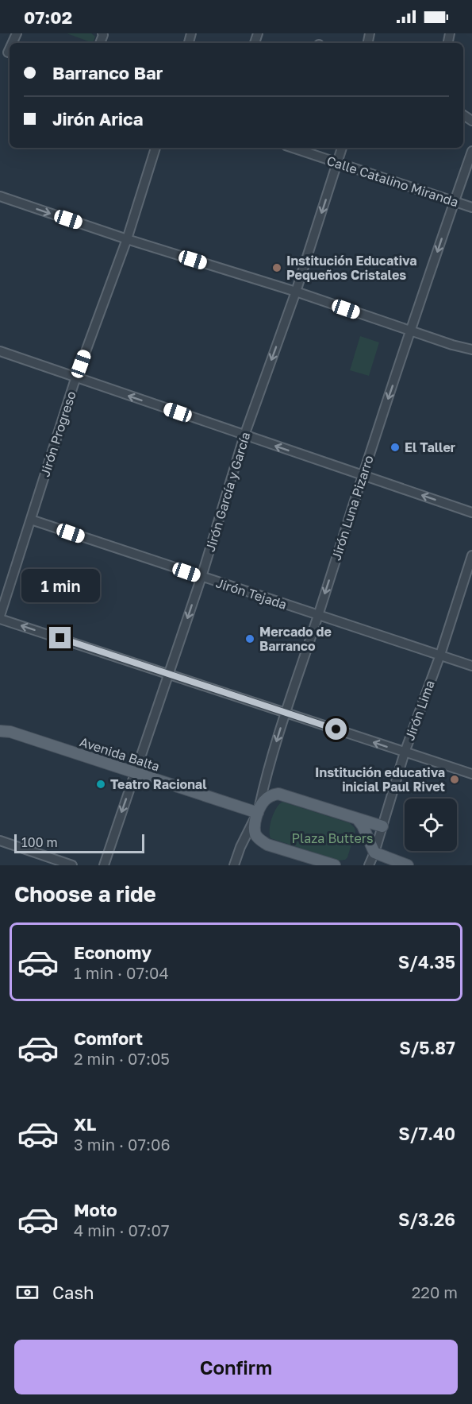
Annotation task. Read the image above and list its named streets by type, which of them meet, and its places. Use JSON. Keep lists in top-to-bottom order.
{
  "streets": {
    "main road": ["Avenida Balta"],
    "street": [
      "Calle Catalino Miranda",
      "Jirón Progreso",
      "Jirón García y García",
      "Jirón Luna Pizarro",
      "Jirón Tejada",
      "Jirón Lima"
    ]
  },
  "crossings": [
    ["Calle Catalino Miranda", "Jirón García y García"],
    ["Calle Catalino Miranda", "Jirón Luna Pizarro"],
    ["Jirón Progreso", "Jirón Tejada"],
    ["Jirón García y García", "Jirón Tejada"],
    ["Jirón García y García", "Avenida Balta"],
    ["Jirón Luna Pizarro", "Jirón Tejada"],
    ["Jirón Luna Pizarro", "Avenida Balta"],
    ["Jirón Tejada", "Jirón Lima"]
  ],
  "one_way": ["Jirón García y García", "Jirón Luna Pizarro"],
  "parks": ["Plaza Butters"],
  "places": [
    "Institución Educativa Pequeños Cristales",
    "El Taller",
    "Mercado de Barranco",
    "Institución educativa inicial Paul Rivet",
    "Teatro Racional"
  ],
  "scale_bar": "100 m",
  "page": {
    "status": "07:02",
    "banner": ["Barranco Bar", "Jirón Arica"],
    "bubble": "1 min",
    "scale": "100 m",
    "heading": "Choose a ride",
    "list": [
      {
        "name": "Economy",
        "note": "1 min · 07:04",
        "value": "S/4.35"
      },
      {
        "name": "Comfort",
        "note": "2 min · 07:05",
        "value": "S/5.87"
      },
      {
        "name": "XL",
        "note": "3 min · 07:06",
        "value": "S/7.40"
      },
      {
        "name": "Moto",
        "note": "4 min · 07:07",
        "value": "S/3.26"
      }
    ],
    "pay": ["Cash", "220 m"],
    "buttons": "Confirm"
  }
}
